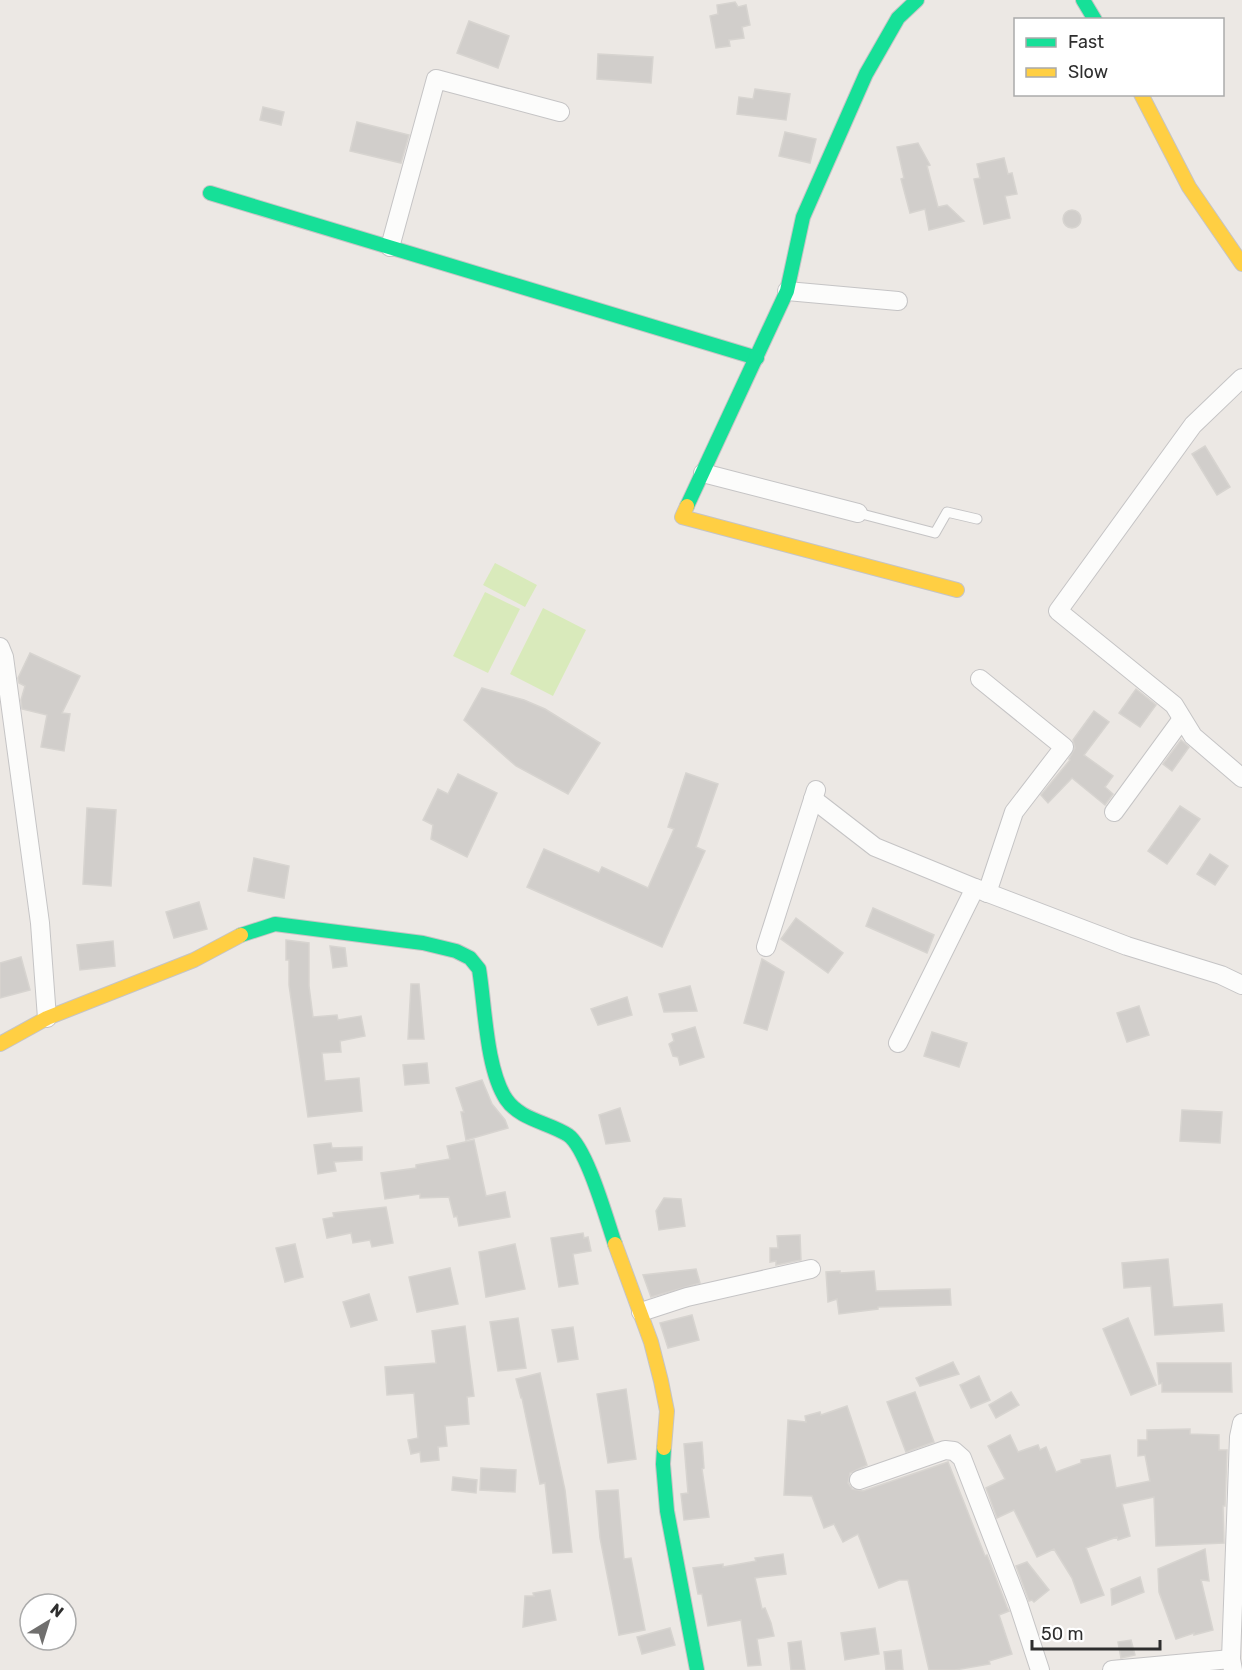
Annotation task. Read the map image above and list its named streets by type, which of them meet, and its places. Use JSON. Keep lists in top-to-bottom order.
{
  "legend": ["Fast", "Slow"],
  "scale_bar": "50 m",
  "north": "top right"
}
